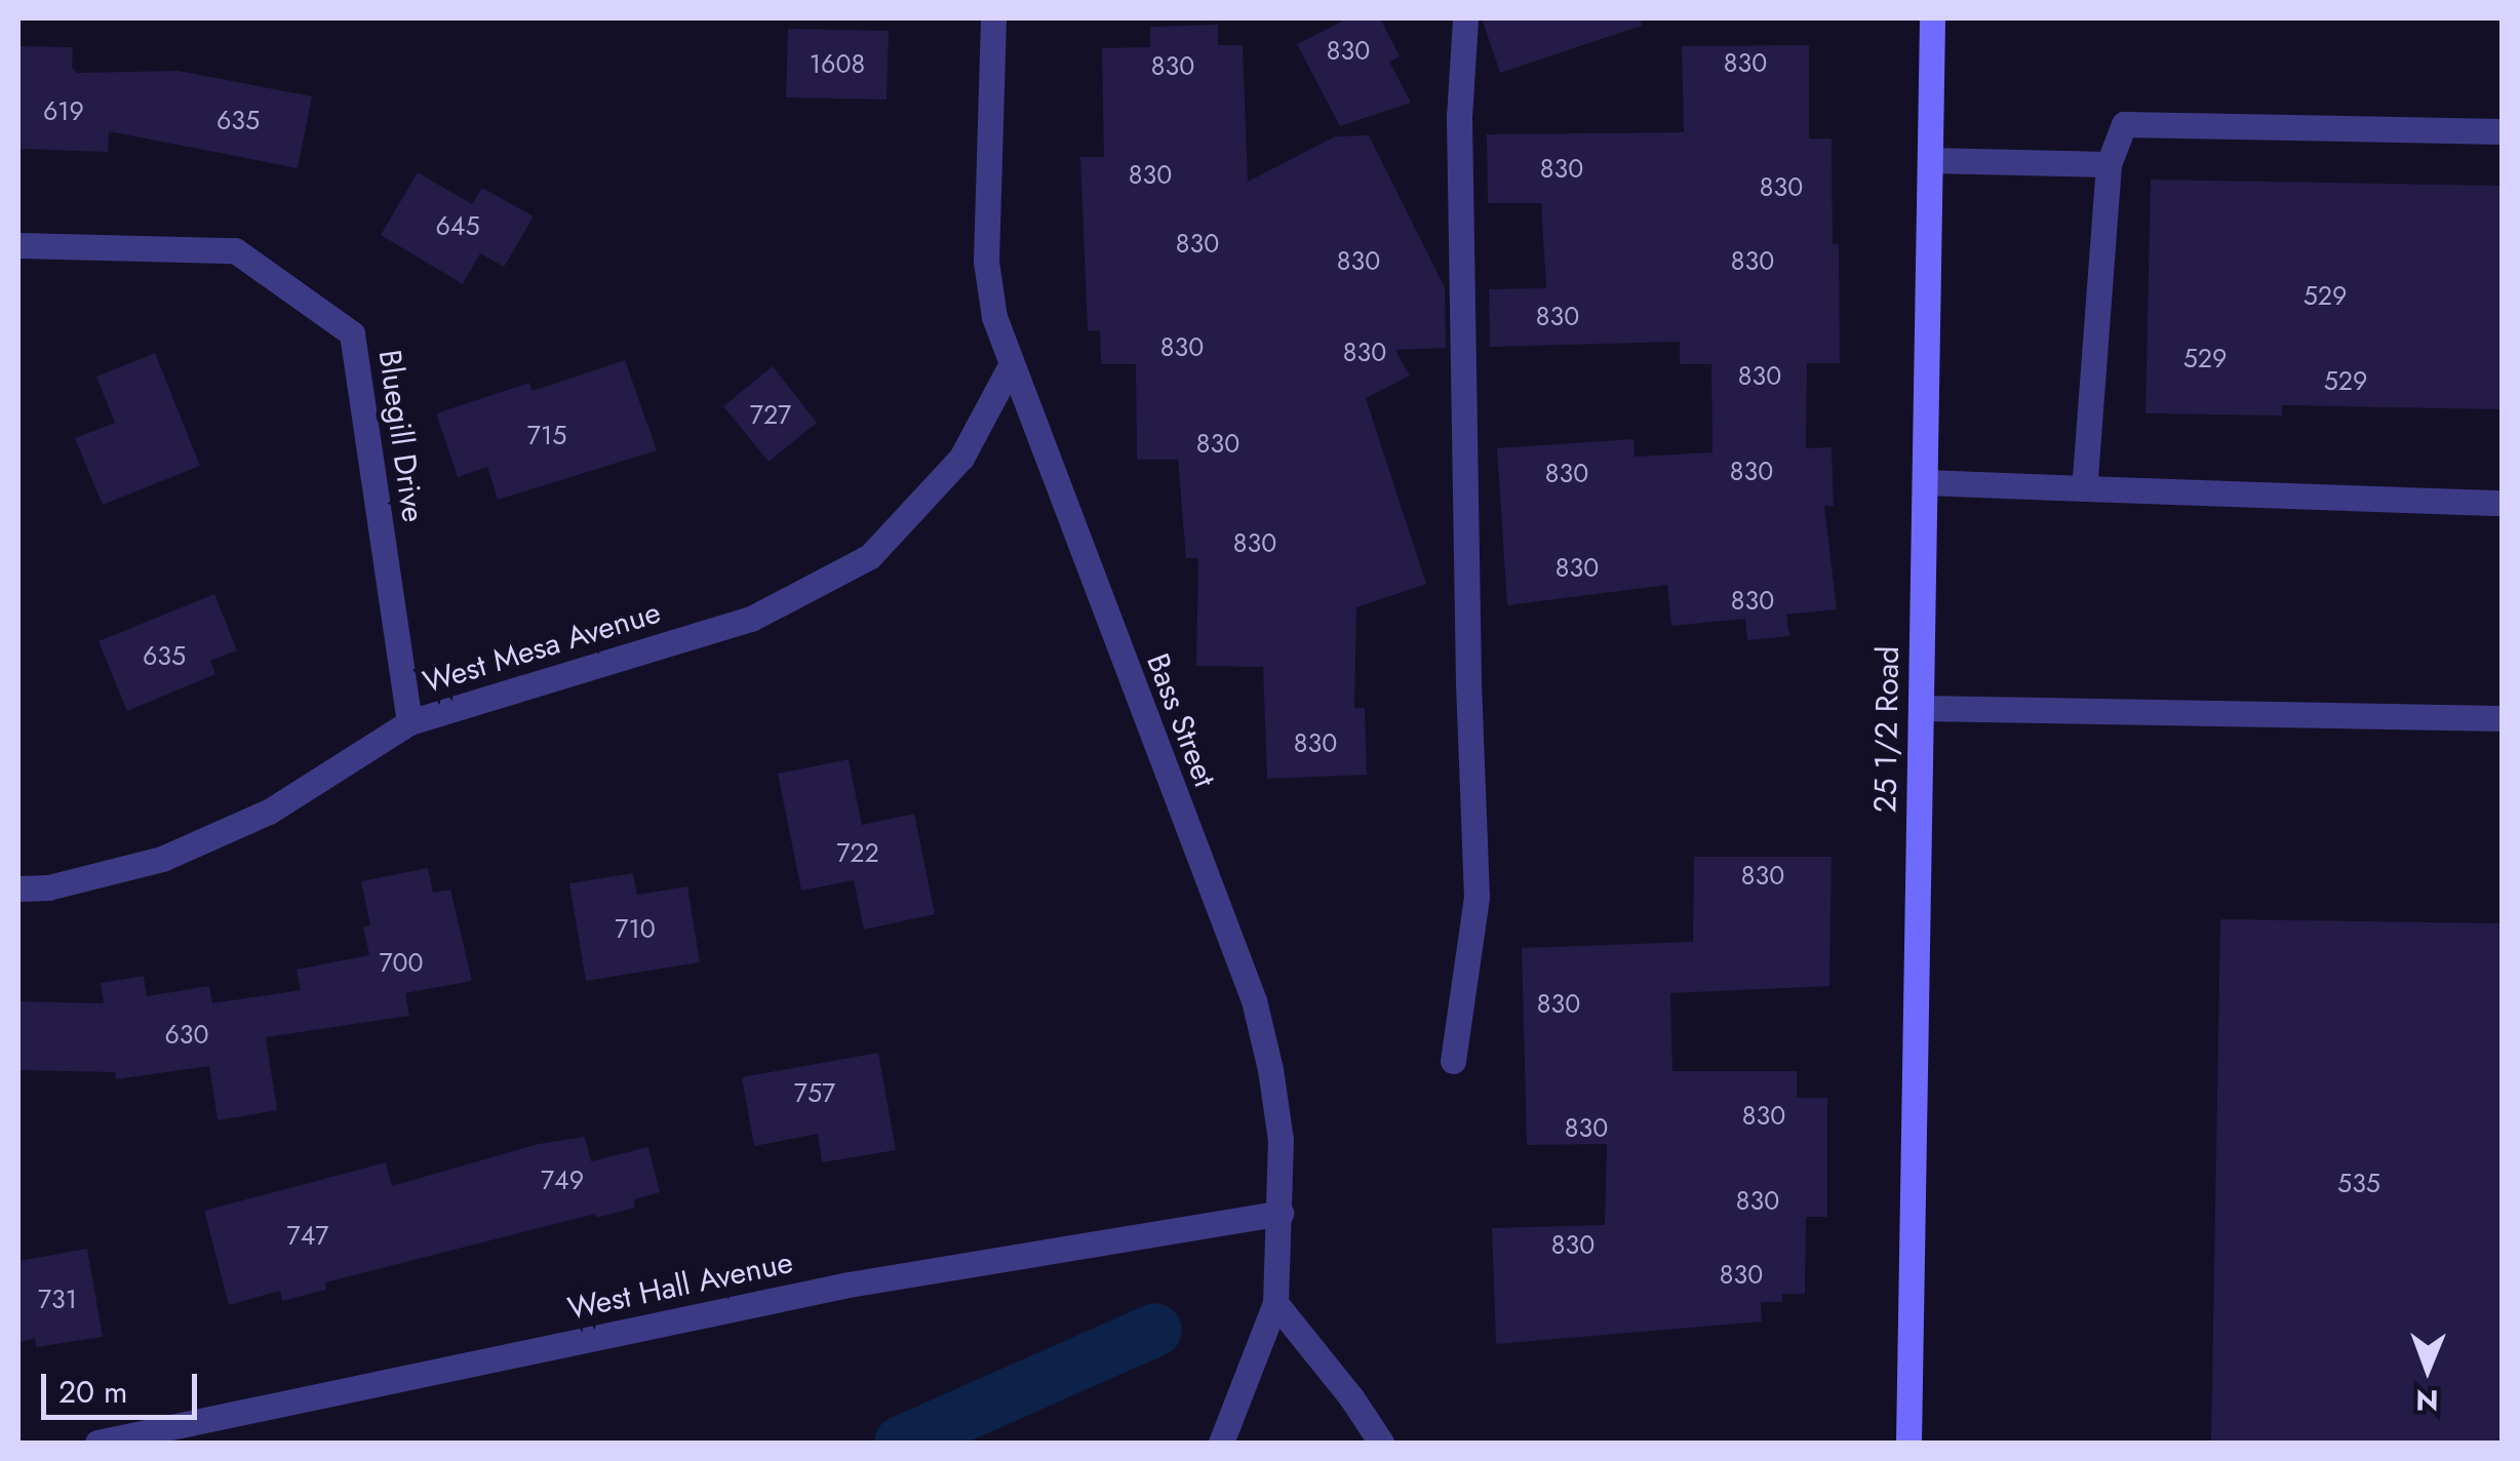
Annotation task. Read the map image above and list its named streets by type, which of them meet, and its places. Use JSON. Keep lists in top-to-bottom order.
{
  "streets": {
    "street": [
      "Bluegill Drive",
      "West Mesa Avenue",
      "Bass Street",
      "25 1/2 Road",
      "West Hall Avenue"
    ]
  },
  "crossings": [
    ["Bluegill Drive", "West Mesa Avenue"],
    ["West Mesa Avenue", "Bass Street"],
    ["Bass Street", "West Hall Avenue"]
  ],
  "house_numbers": [
    "830",
    "830",
    "1608",
    "830",
    "619",
    "635",
    "830",
    "830",
    "830",
    "645",
    "830",
    "830",
    "830",
    "529",
    "830",
    "830",
    "830",
    "529",
    "830",
    "529",
    "727",
    "715",
    "830",
    "830",
    "830",
    "830",
    "830",
    "830",
    "635",
    "830",
    "722",
    "830",
    "710",
    "700",
    "830",
    "630",
    "757",
    "830",
    "830",
    "749",
    "535",
    "830",
    "747",
    "830",
    "830",
    "731"
  ],
  "scale_bar": "20 m",
  "north": "bottom"
}
